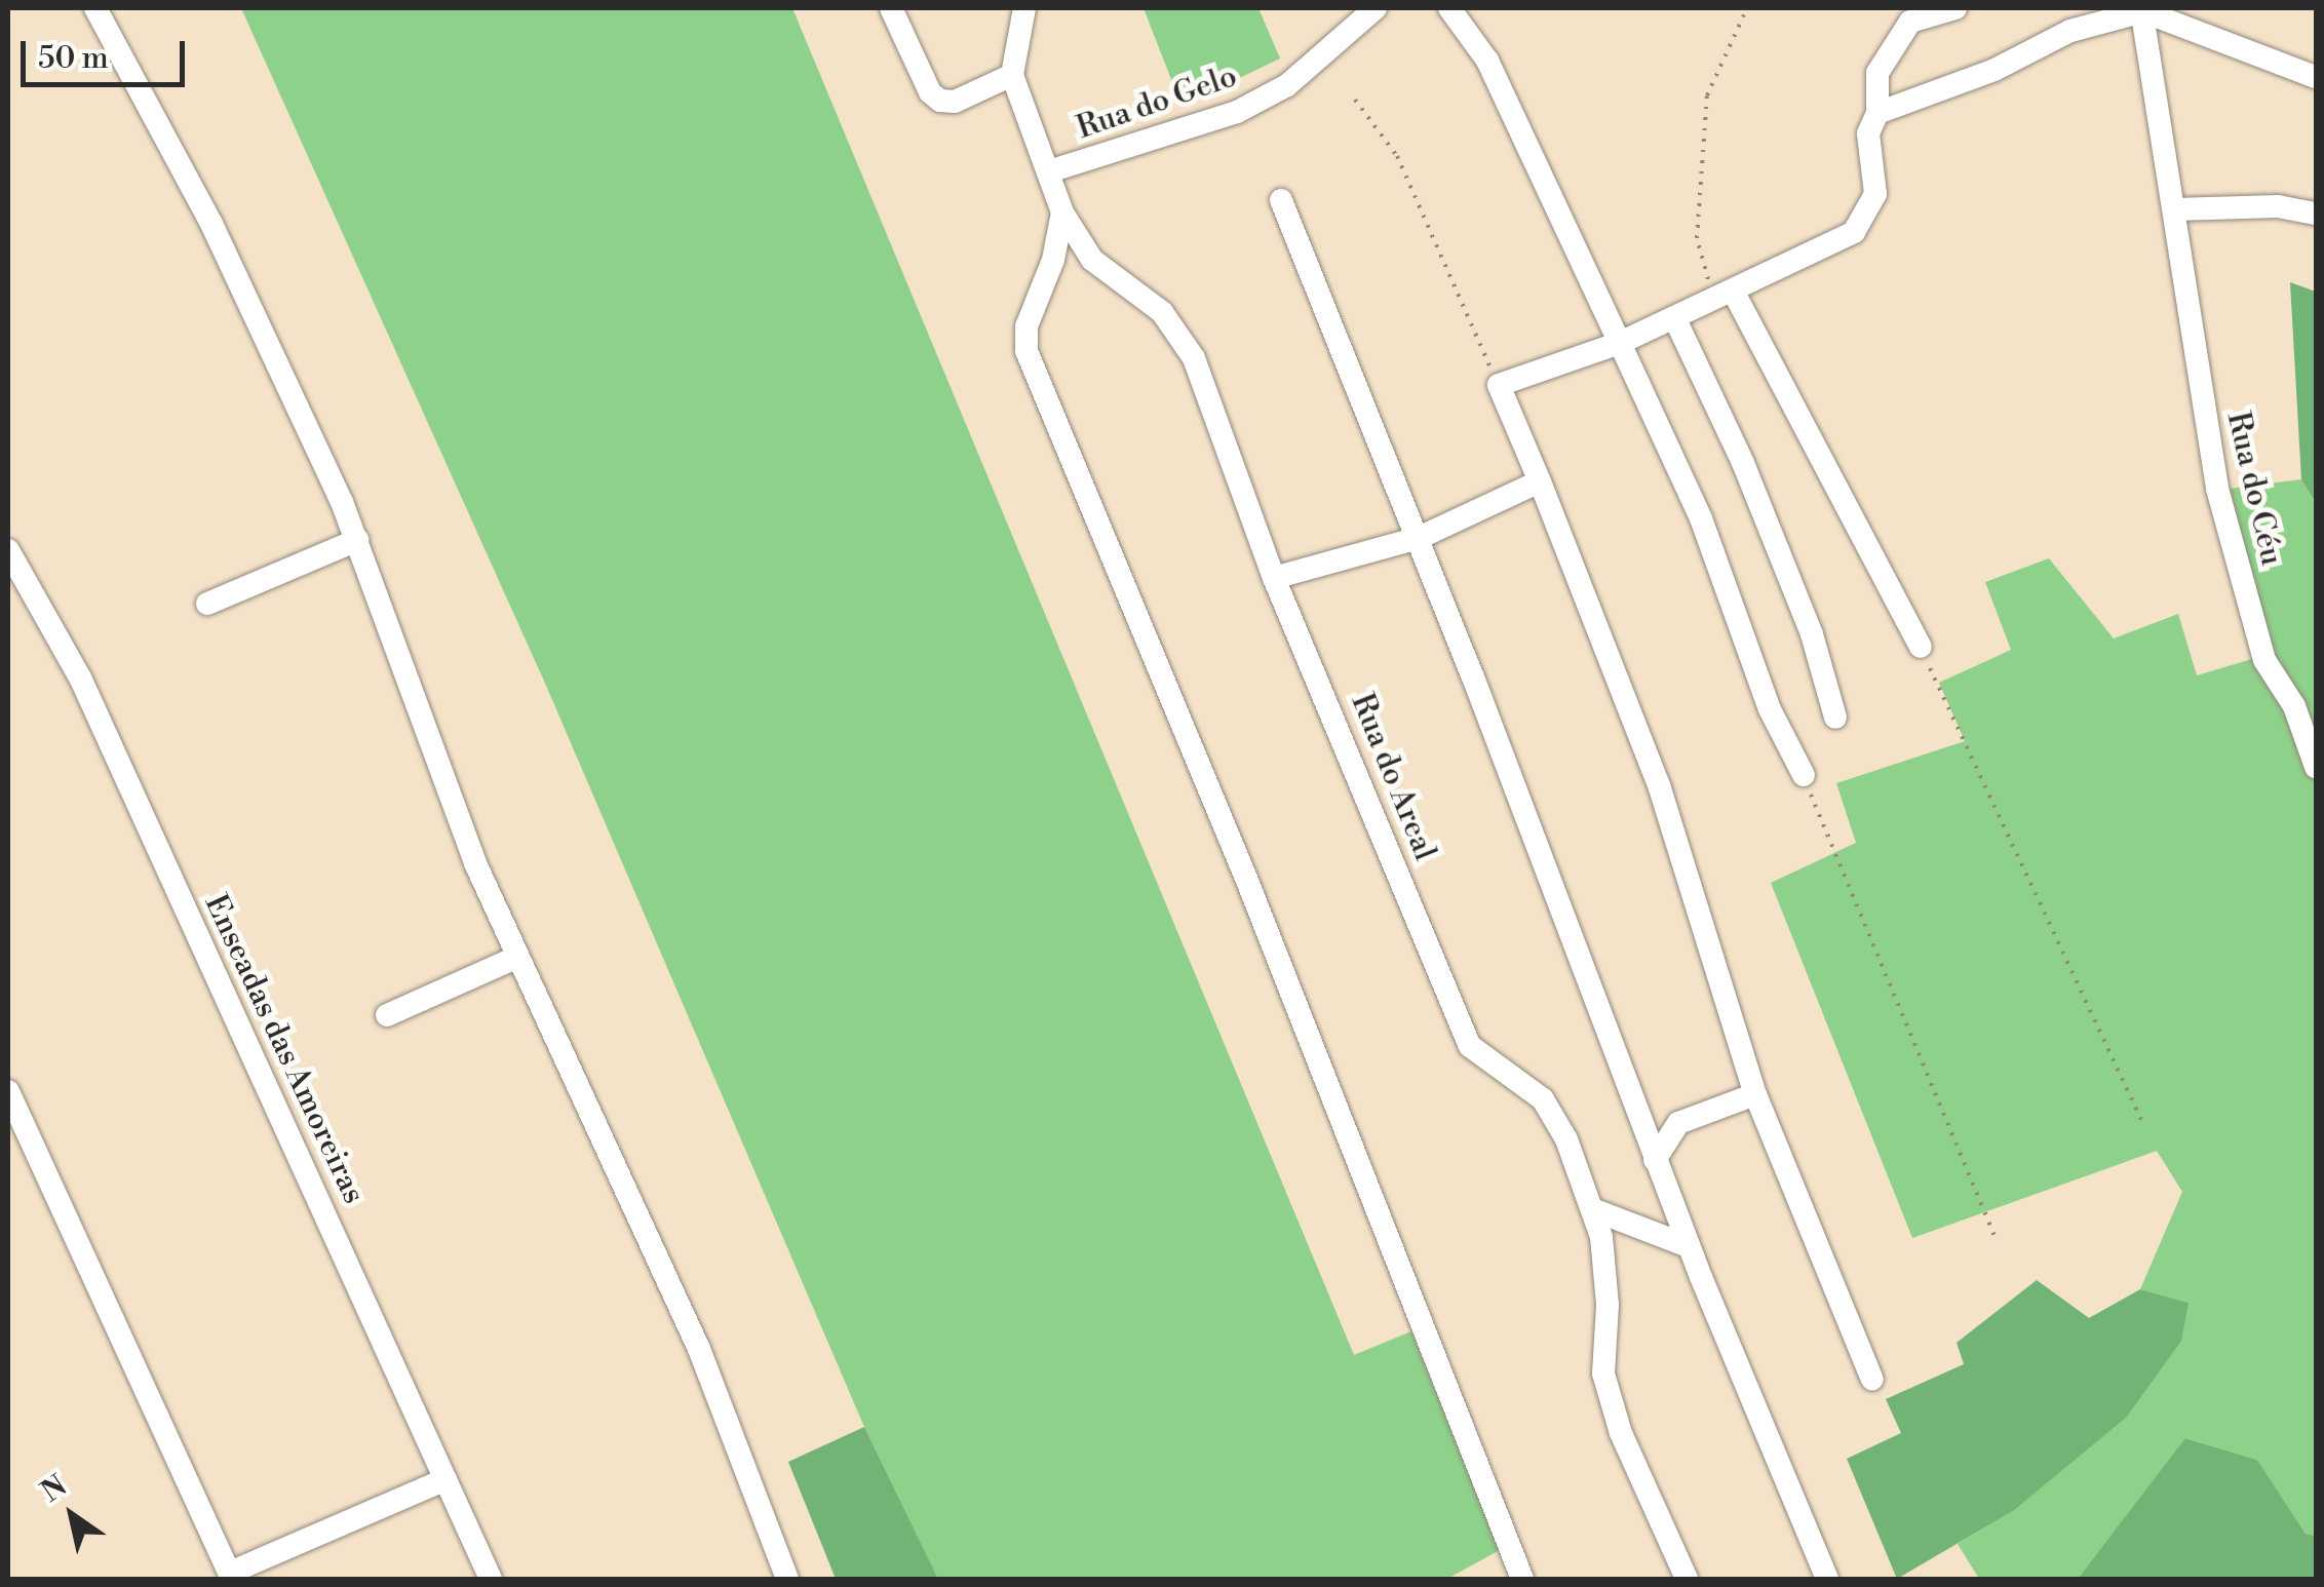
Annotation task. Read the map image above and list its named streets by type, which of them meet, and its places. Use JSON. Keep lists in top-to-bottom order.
{
  "streets": {
    "street": [
      "Rua do Gelo",
      "Rua do Céu",
      "Rua do Areal",
      "Enseadas das Amoreiras"
    ]
  },
  "crossings": [
    ["Rua do Gelo", "Rua do Areal"]
  ],
  "scale_bar": "50 m",
  "north": "top left"
}
